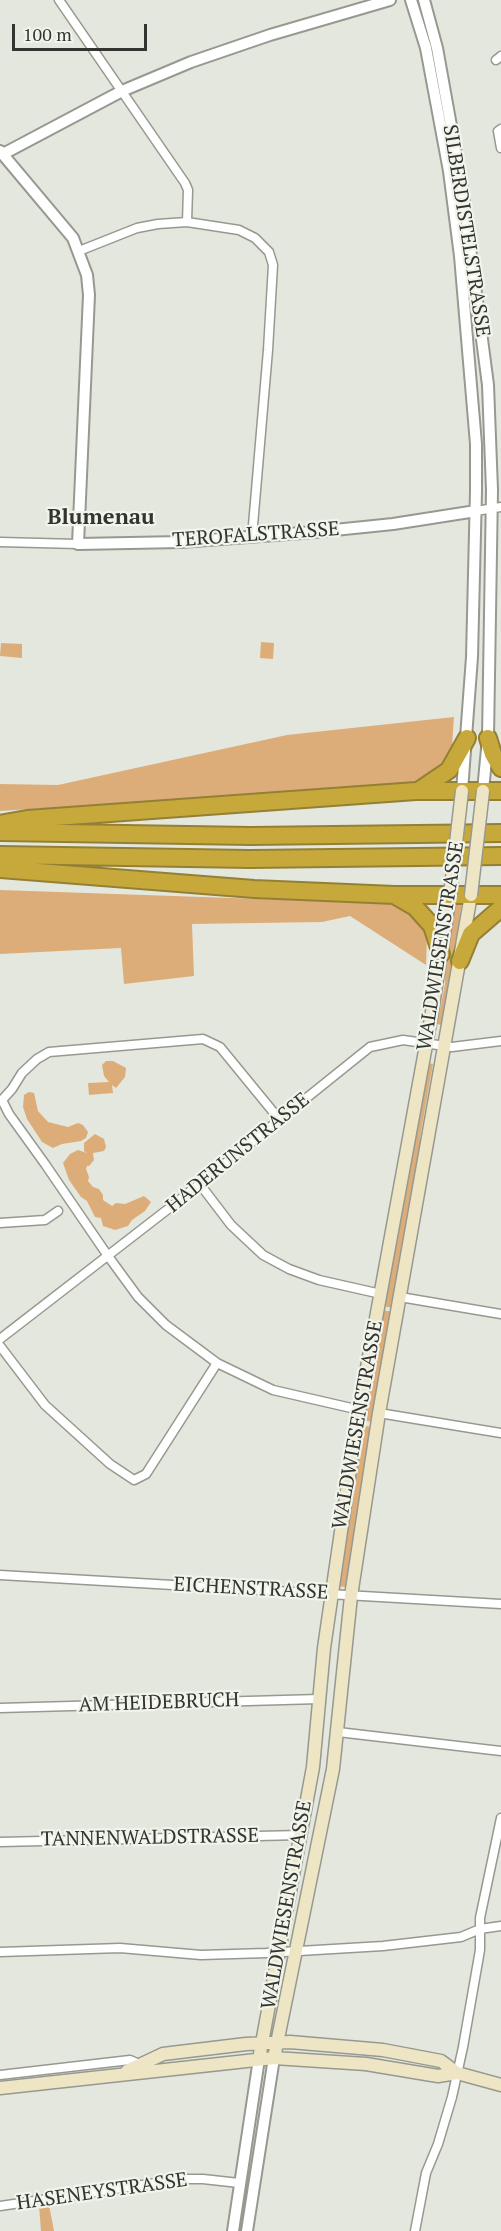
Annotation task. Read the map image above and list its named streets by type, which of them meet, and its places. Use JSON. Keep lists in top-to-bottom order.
{
  "streets": {
    "main road": ["SILBERDISTELSTRASSE", "WALDWIESENSTRASSE"],
    "street": [
      "TEROFALSTRASSE",
      "HADERUNSTRASSE",
      "EICHENSTRASSE",
      "AM HEIDEBRUCH",
      "TANNENWALDSTRASSE",
      "HASENEYSTRASSE"
    ]
  },
  "crossings": [
    ["SILBERDISTELSTRASSE", "TEROFALSTRASSE"],
    ["SILBERDISTELSTRASSE", "WALDWIESENSTRASSE"],
    ["WALDWIESENSTRASSE", "HADERUNSTRASSE"],
    ["WALDWIESENSTRASSE", "EICHENSTRASSE"],
    ["WALDWIESENSTRASSE", "AM HEIDEBRUCH"],
    ["WALDWIESENSTRASSE", "TANNENWALDSTRASSE"]
  ],
  "districts": ["Blumenau"],
  "scale_bar": "100 m"
}
